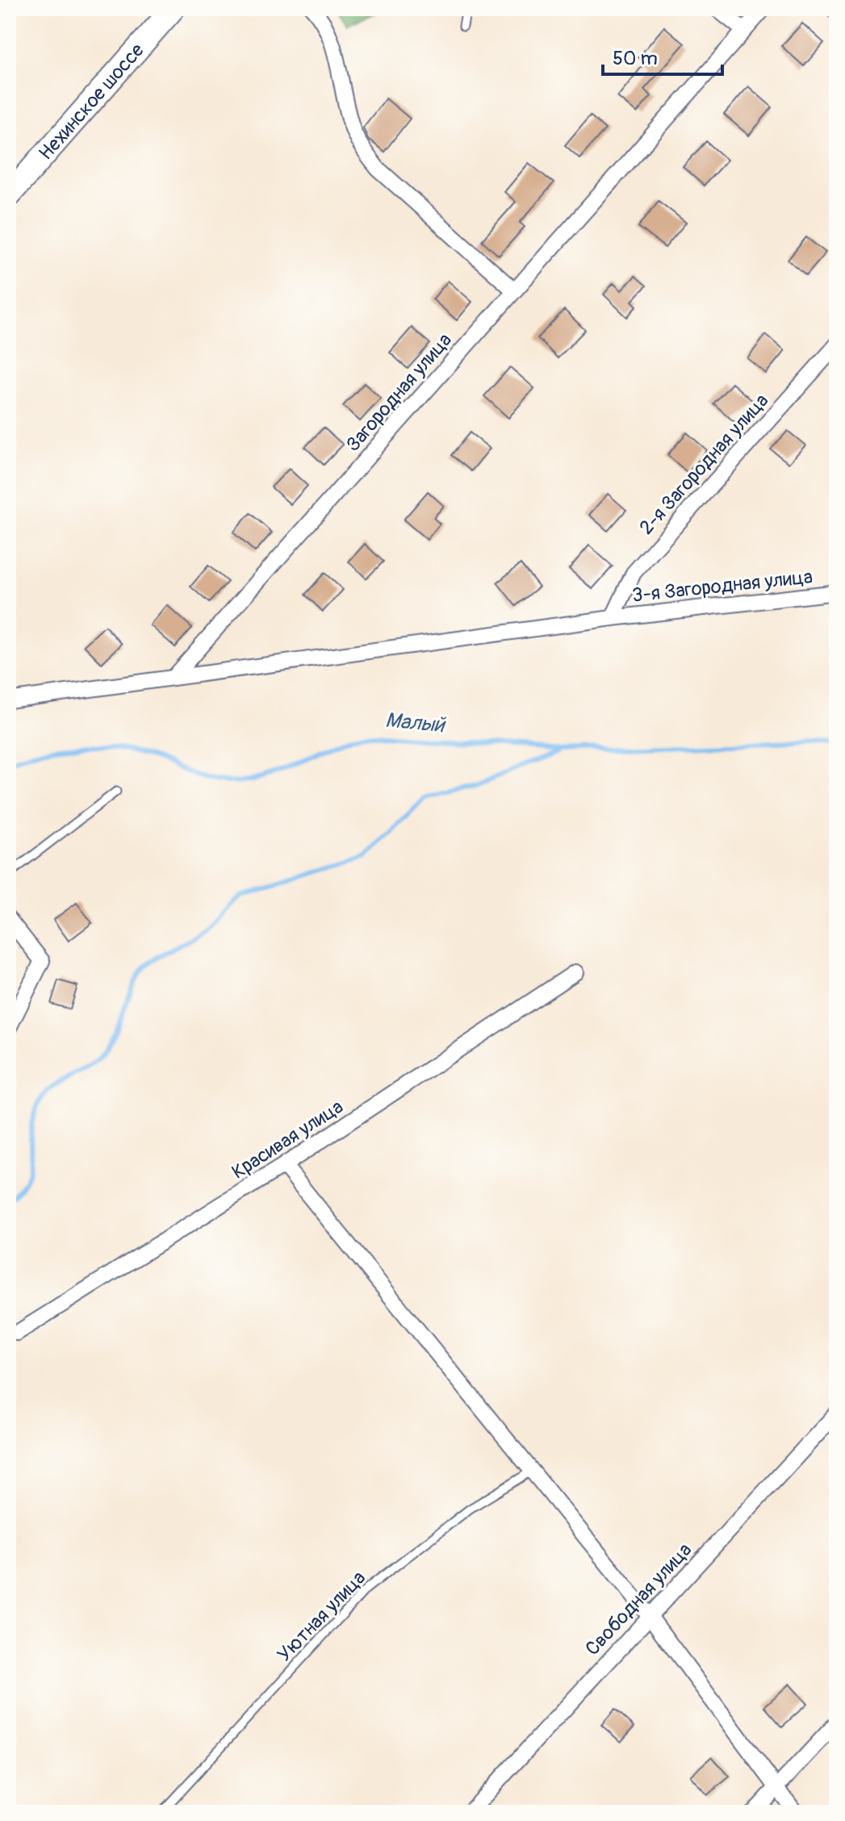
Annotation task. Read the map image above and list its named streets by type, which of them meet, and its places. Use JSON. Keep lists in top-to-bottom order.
{
  "streets": {
    "main road": ["Нехинское шоссе"],
    "street": [
      "Загородная улица",
      "2-я Загородная улица",
      "3-я Загородная улица",
      "Красивая улица",
      "Свободная улица"
    ],
    "lane": ["Уютная улица"]
  },
  "crossings": [
    ["Загородная улица", "3-я Загородная улица"],
    ["2-я Загородная улица", "3-я Загородная улица"]
  ],
  "water": ["Малый"],
  "scale_bar": "50 m"
}
